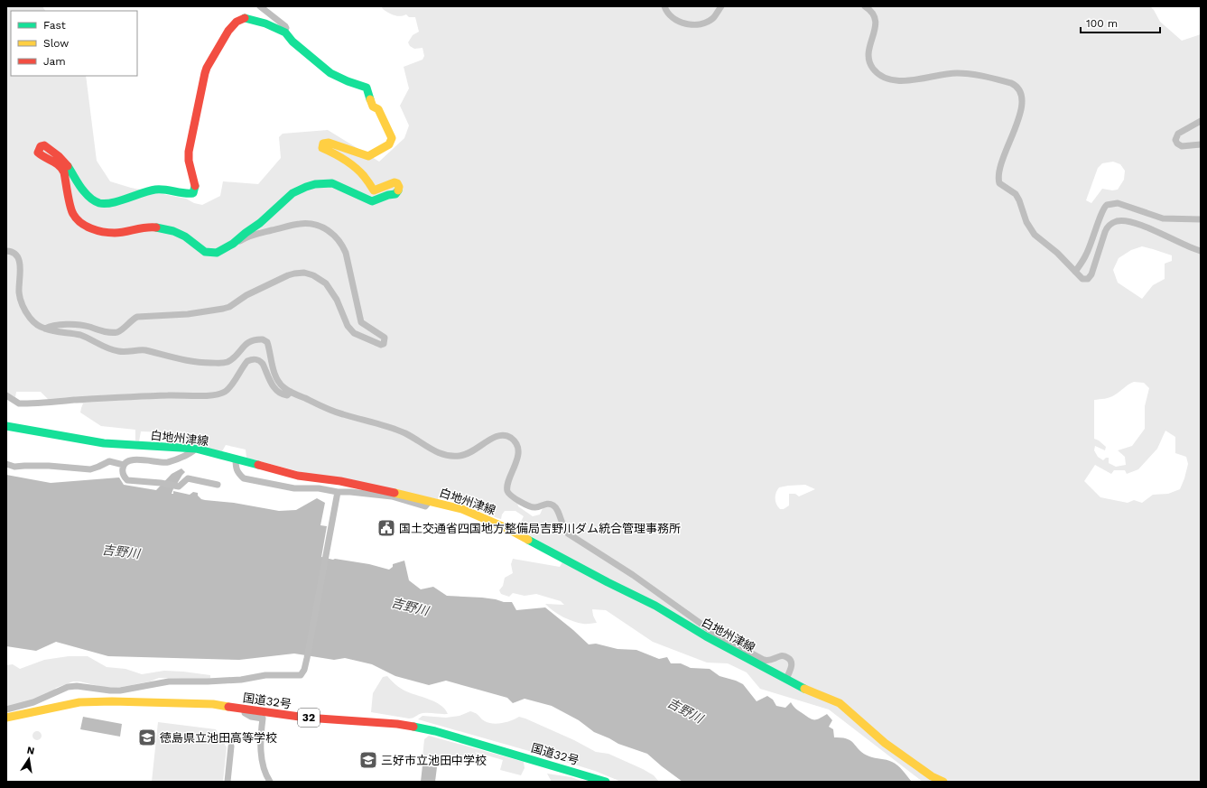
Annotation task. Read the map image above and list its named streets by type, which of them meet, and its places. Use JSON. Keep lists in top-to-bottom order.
{
  "streets": {
    "main road": ["白地州津線", "国道32号", "32"]
  },
  "water": ["吉野川"],
  "places": {
    "public building": ["国土交通省四国地方整備局吉野川ダム統合管理事務所"],
    "school or university": ["徳島県立池田高等学校", "三好市立池田中学校"]
  },
  "legend": ["Fast", "Slow", "Jam"],
  "scale_bar": "100 m",
  "north": "top"
}
